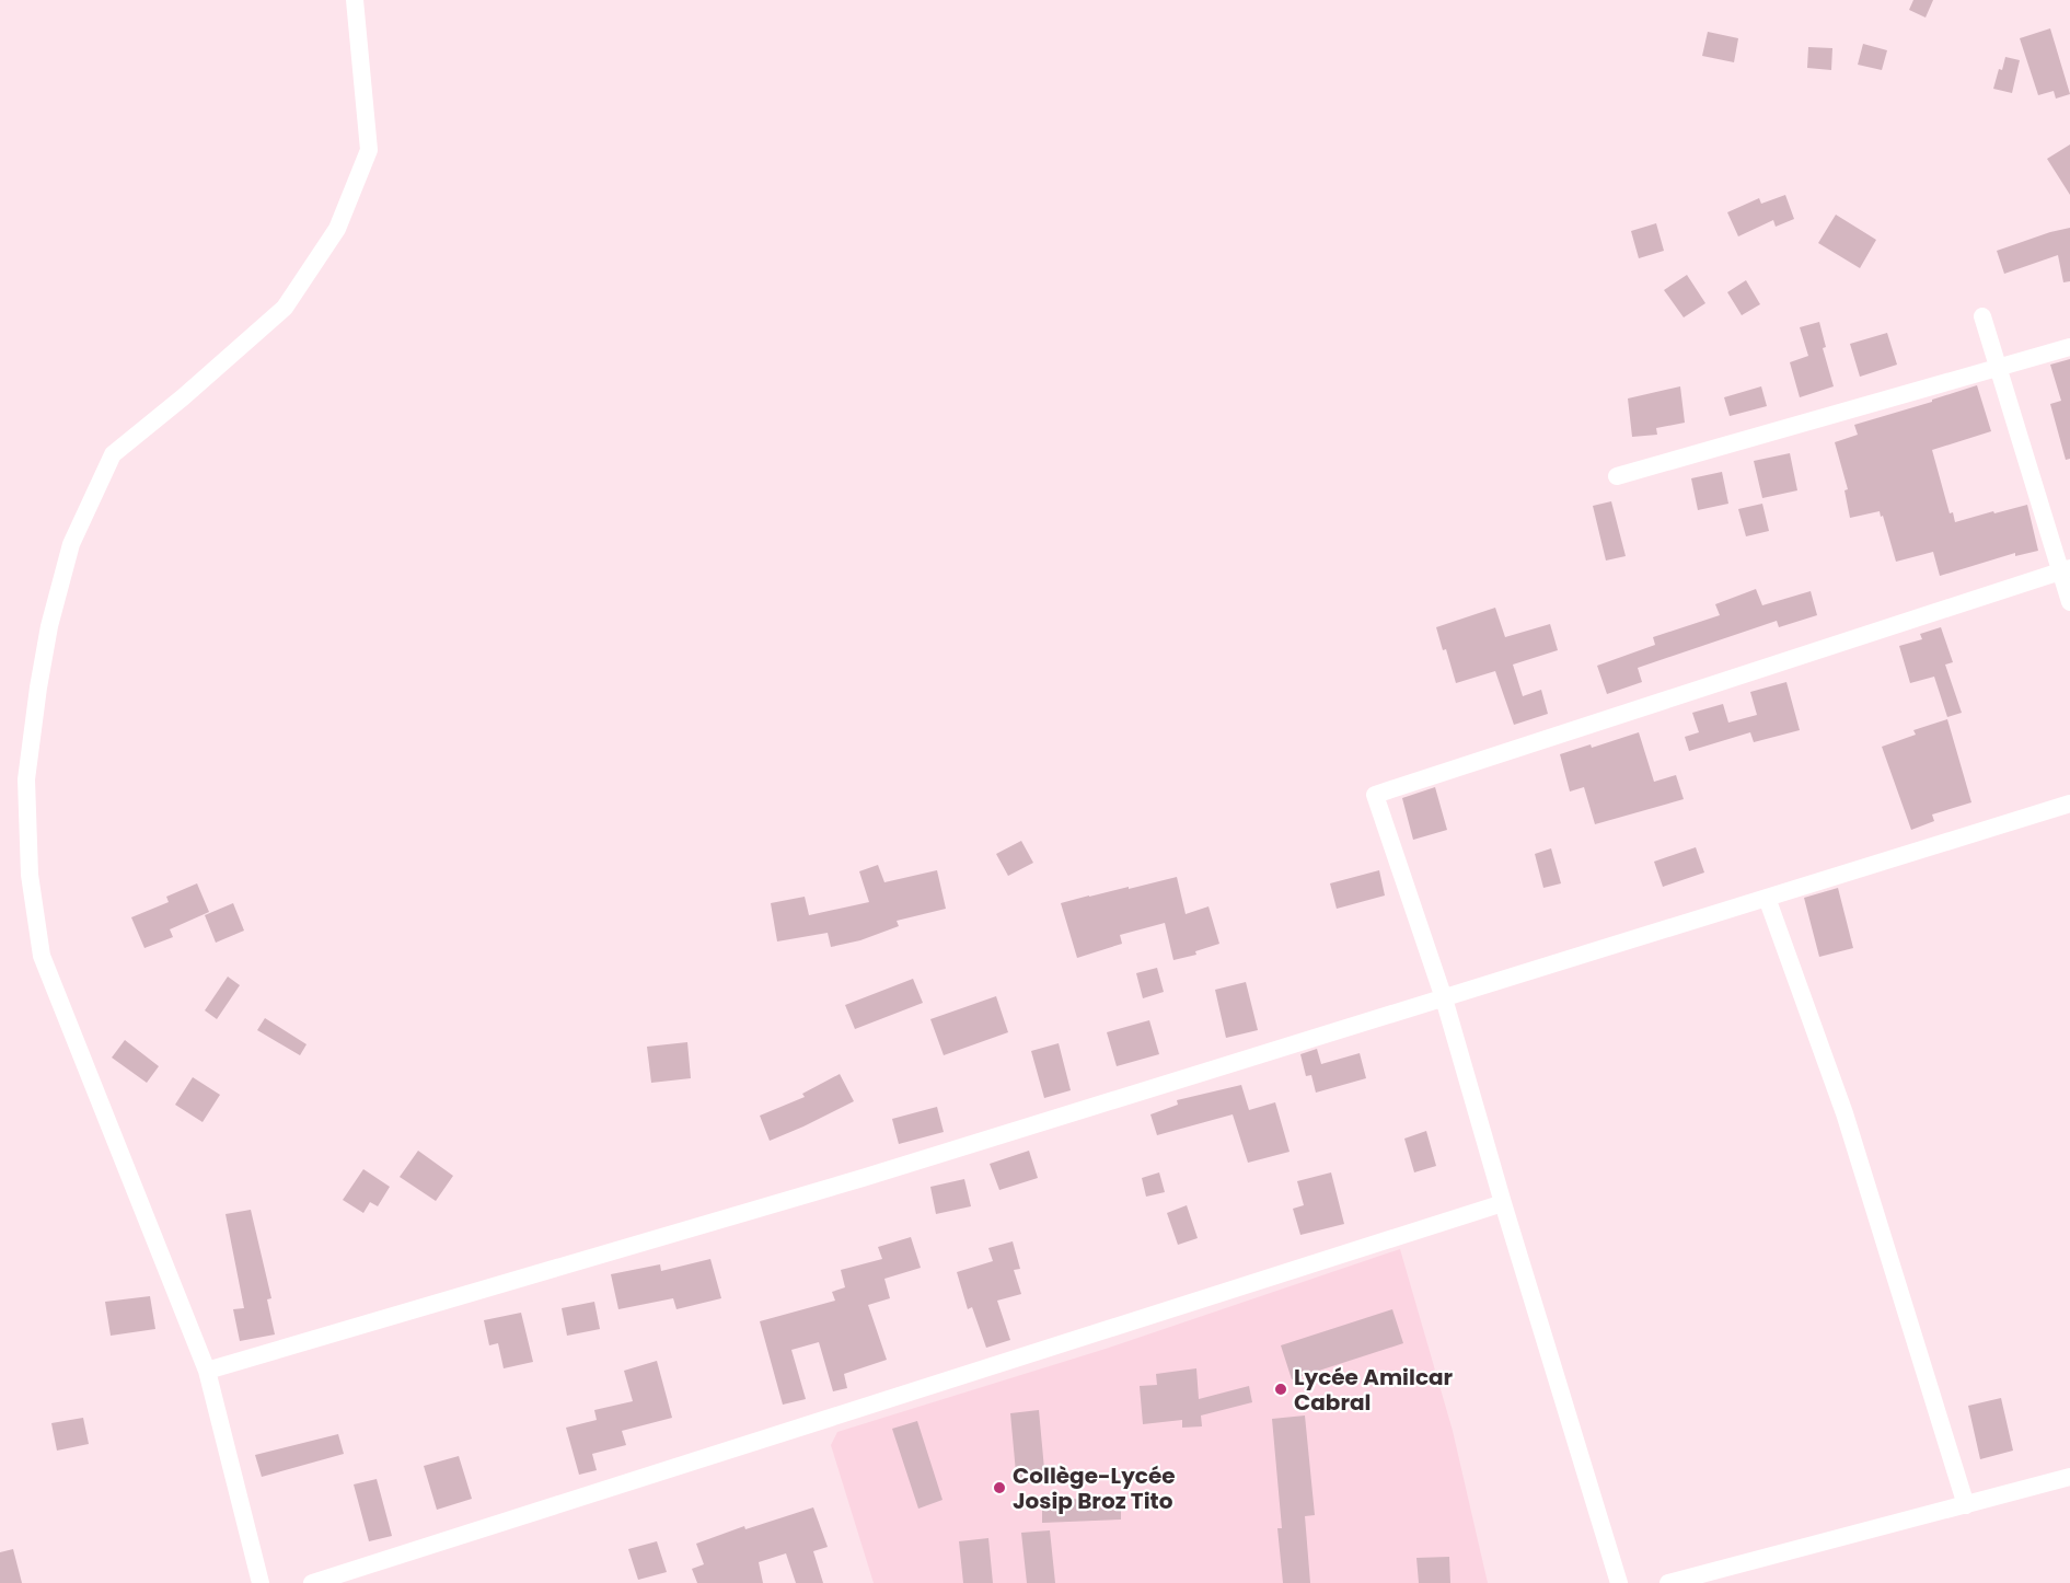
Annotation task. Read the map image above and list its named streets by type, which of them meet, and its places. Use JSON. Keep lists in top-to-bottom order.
{
  "places": ["Lycée Amilcar Cabral", "Collège-Lycée Josip Broz Tito"]
}
